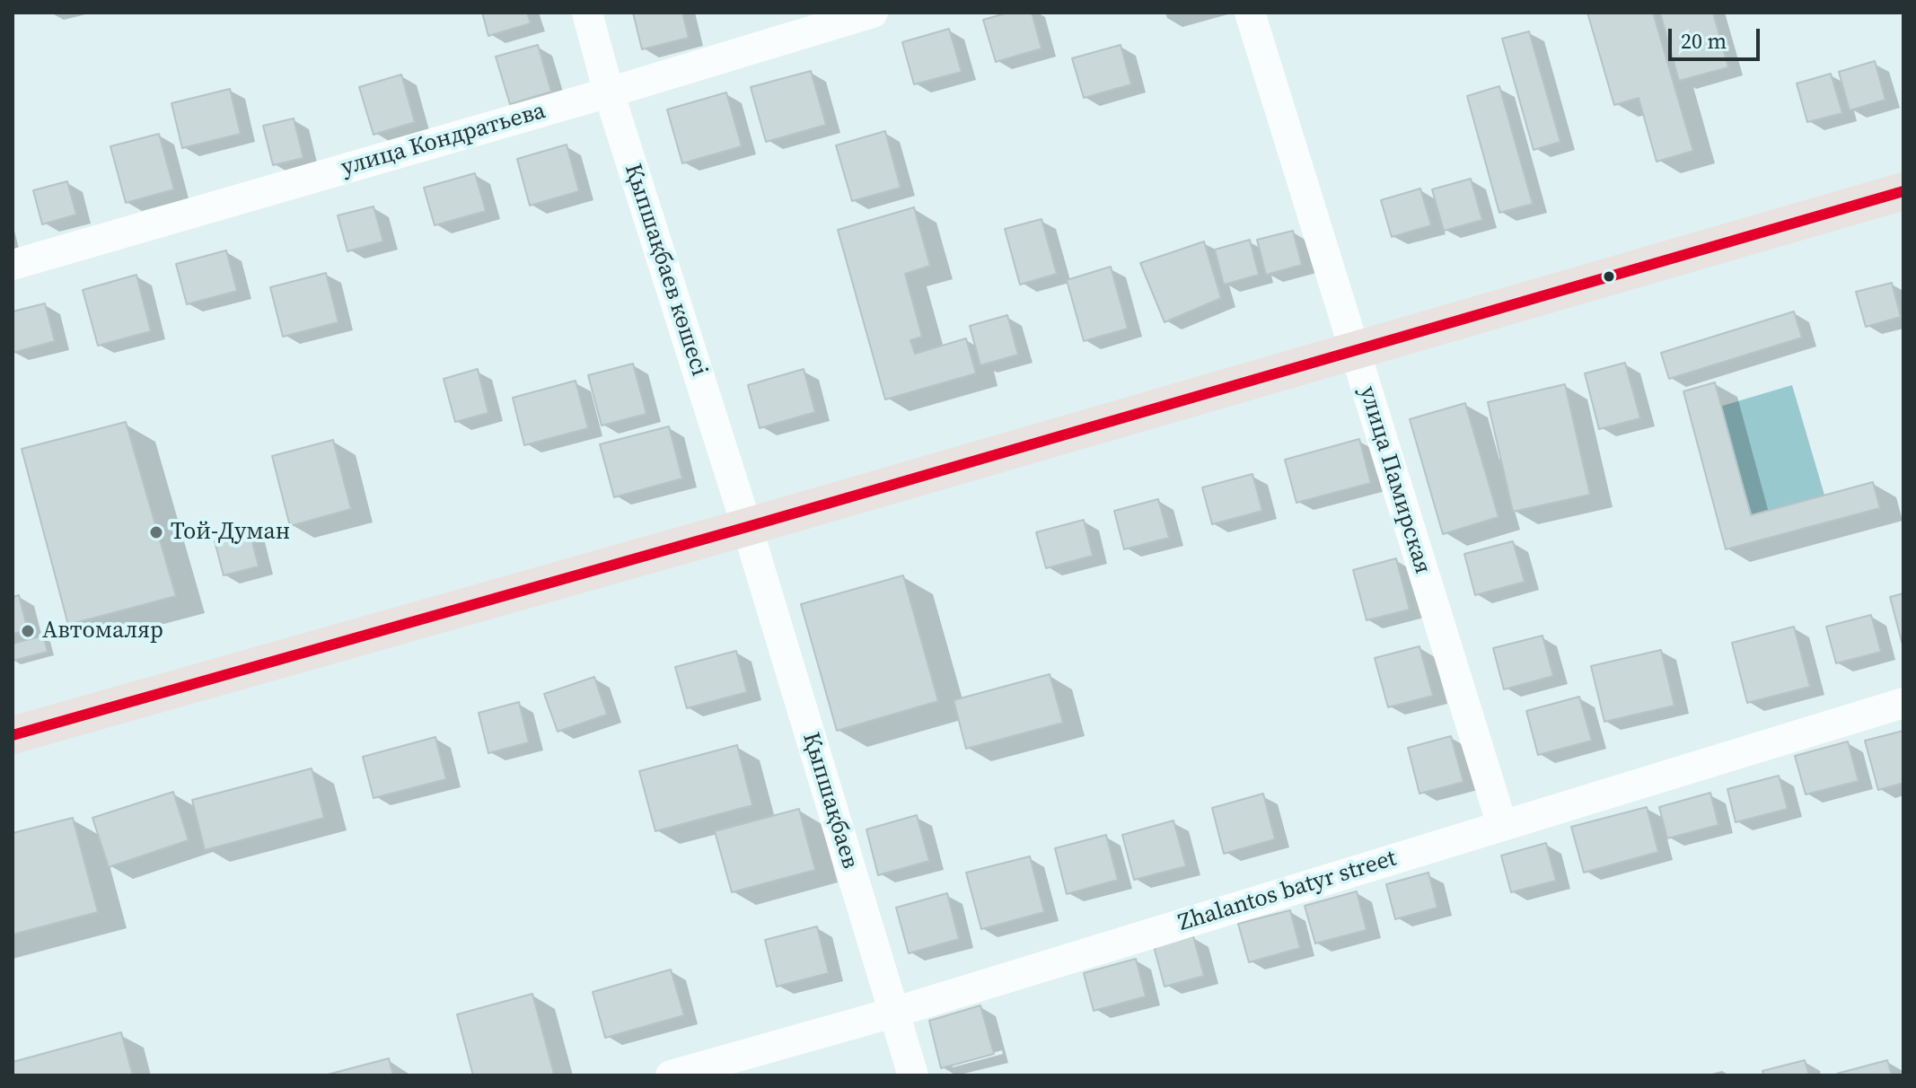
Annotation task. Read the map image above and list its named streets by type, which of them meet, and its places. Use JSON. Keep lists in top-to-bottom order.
{
  "streets": {
    "street": [
      "улица Кондратьева",
      "Қыпшақбаев көшесі",
      "улица Памирская",
      "Қыпшақбаев",
      "Zhalantos batyr street"
    ]
  },
  "crossings": [
    ["улица Кондратьева", "Қыпшақбаев көшесі"],
    ["Қыпшақбаев көшесі", "Қыпшақбаев"],
    ["улица Памирская", "Zhalantos batyr street"],
    ["Қыпшақбаев", "Zhalantos batyr street"]
  ],
  "places": ["Той-Думан", "Автомаляр"],
  "scale_bar": "20 m"
}
